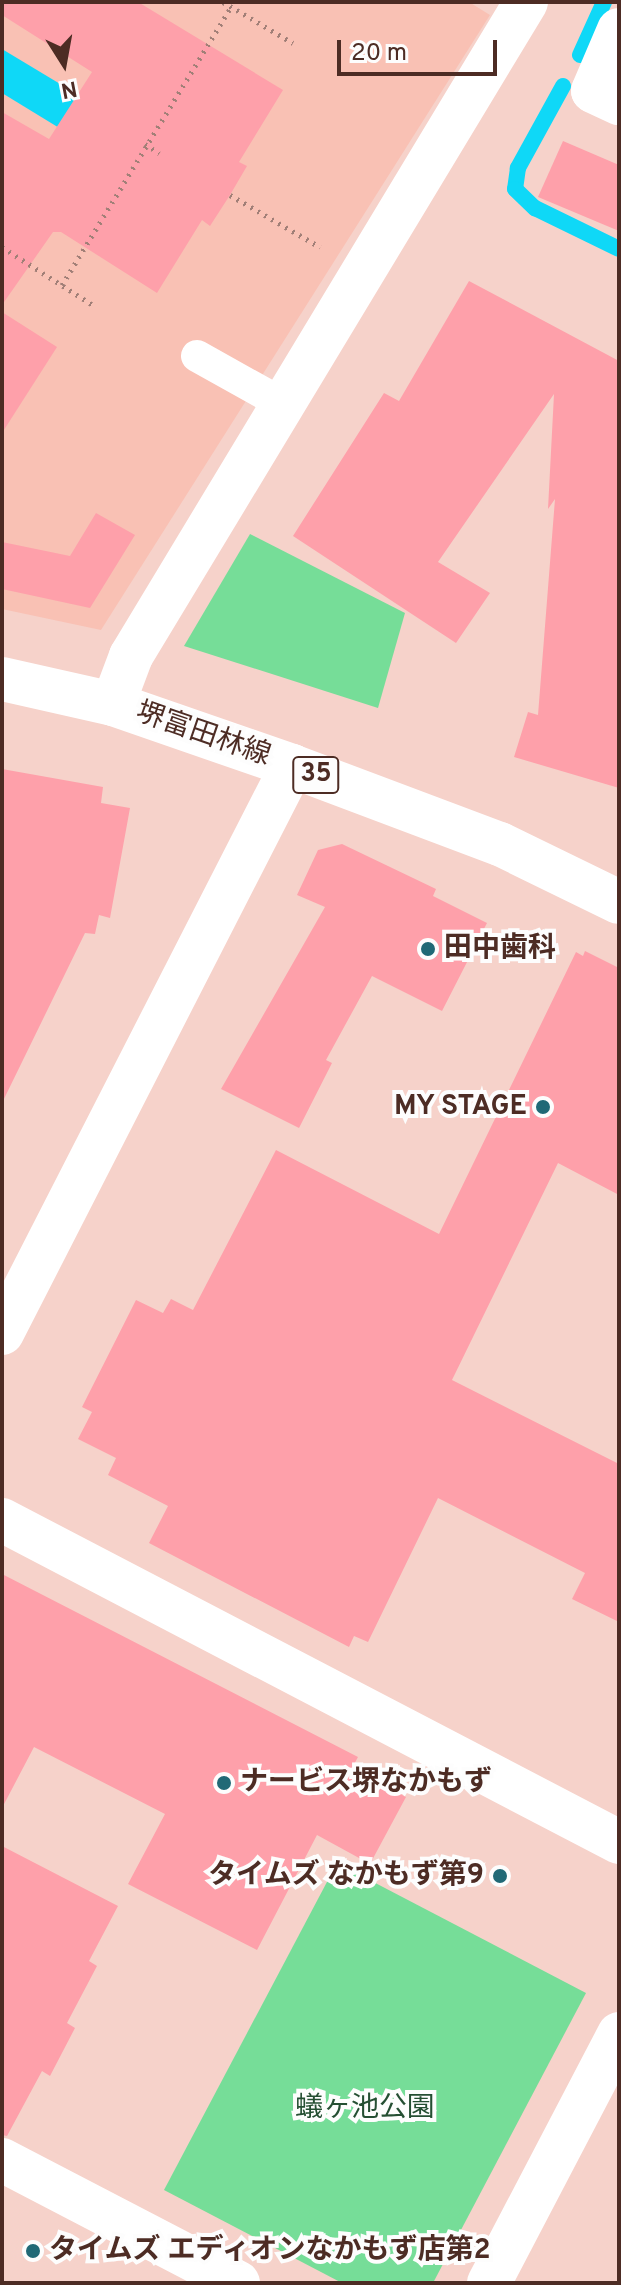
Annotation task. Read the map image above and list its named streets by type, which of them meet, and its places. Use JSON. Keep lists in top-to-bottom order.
{
  "streets": {
    "street": ["堺富田林線", "35"]
  },
  "parks": ["蟻ヶ池公園"],
  "places": [
    "田中歯科",
    "MY STAGE",
    "ナービス堺なかもず",
    "タイムズ なかもず第9",
    "タイムズ エディオンなかもず店第2"
  ],
  "scale_bar": "20 m",
  "north": "bottom"
}
